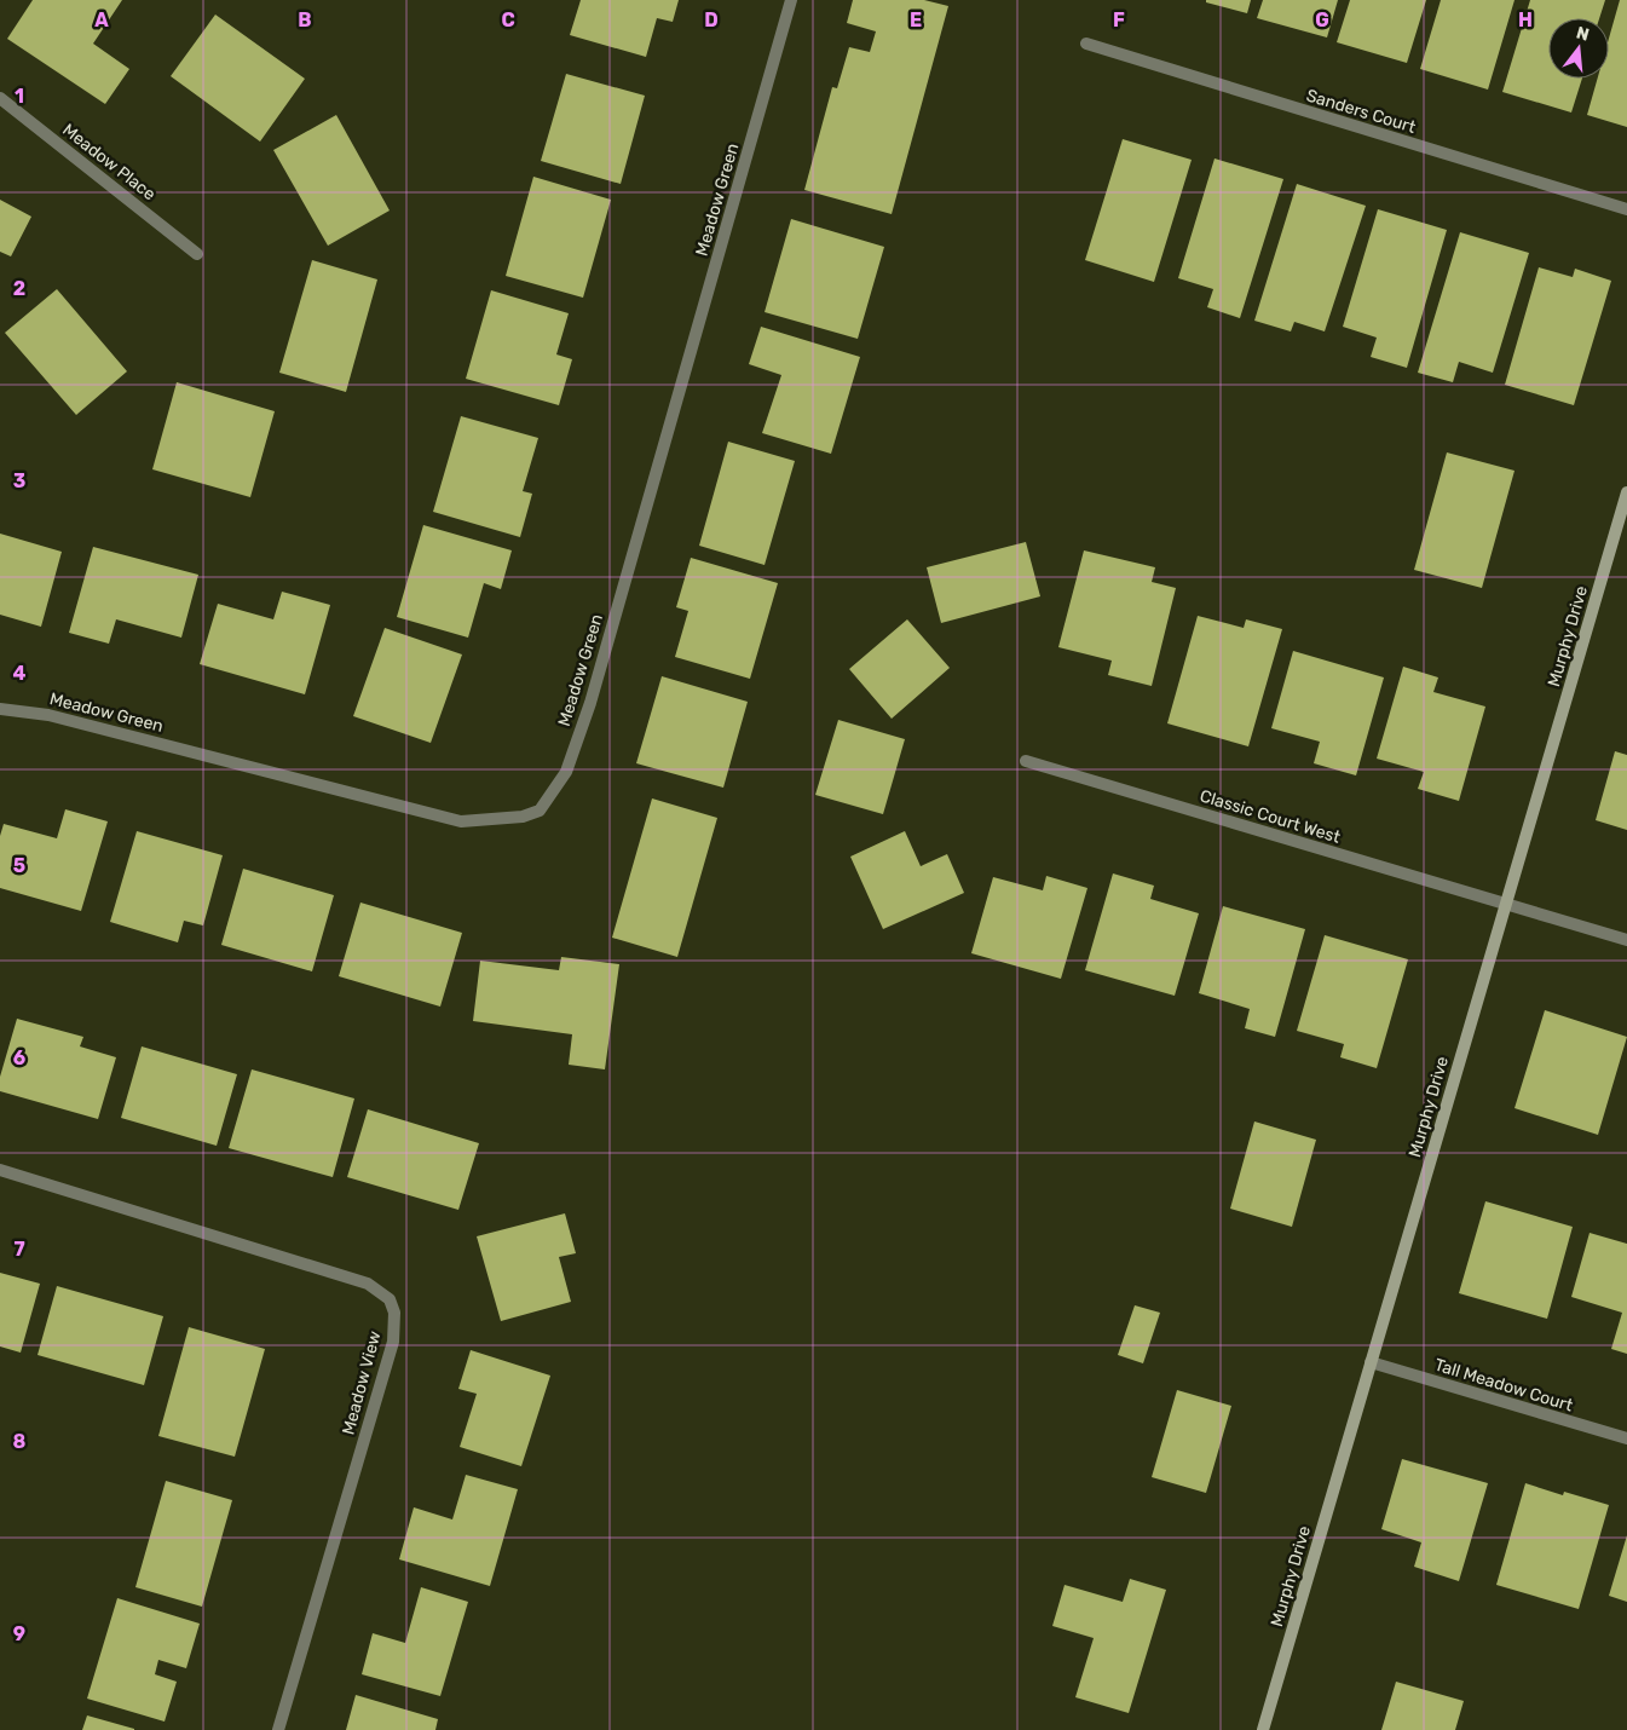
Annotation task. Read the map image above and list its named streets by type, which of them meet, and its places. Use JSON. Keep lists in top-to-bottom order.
{
  "streets": {
    "main road": ["Murphy Drive"],
    "street": [
      "Sanders Court",
      "Meadow Place",
      "Meadow Green",
      "Classic Court West",
      "Meadow View",
      "Tall Meadow Court"
    ]
  },
  "crossings": [
    ["Murphy Drive", "Classic Court West"],
    ["Murphy Drive", "Tall Meadow Court"]
  ],
  "north": "top",
  "grid": {
    "columns": [
      "A",
      "B",
      "C",
      "D",
      "E",
      "F",
      "G",
      "H"
    ],
    "rows": [
      "1",
      "2",
      "3",
      "4",
      "5",
      "6",
      "7",
      "8",
      "9"
    ]
  }
}
